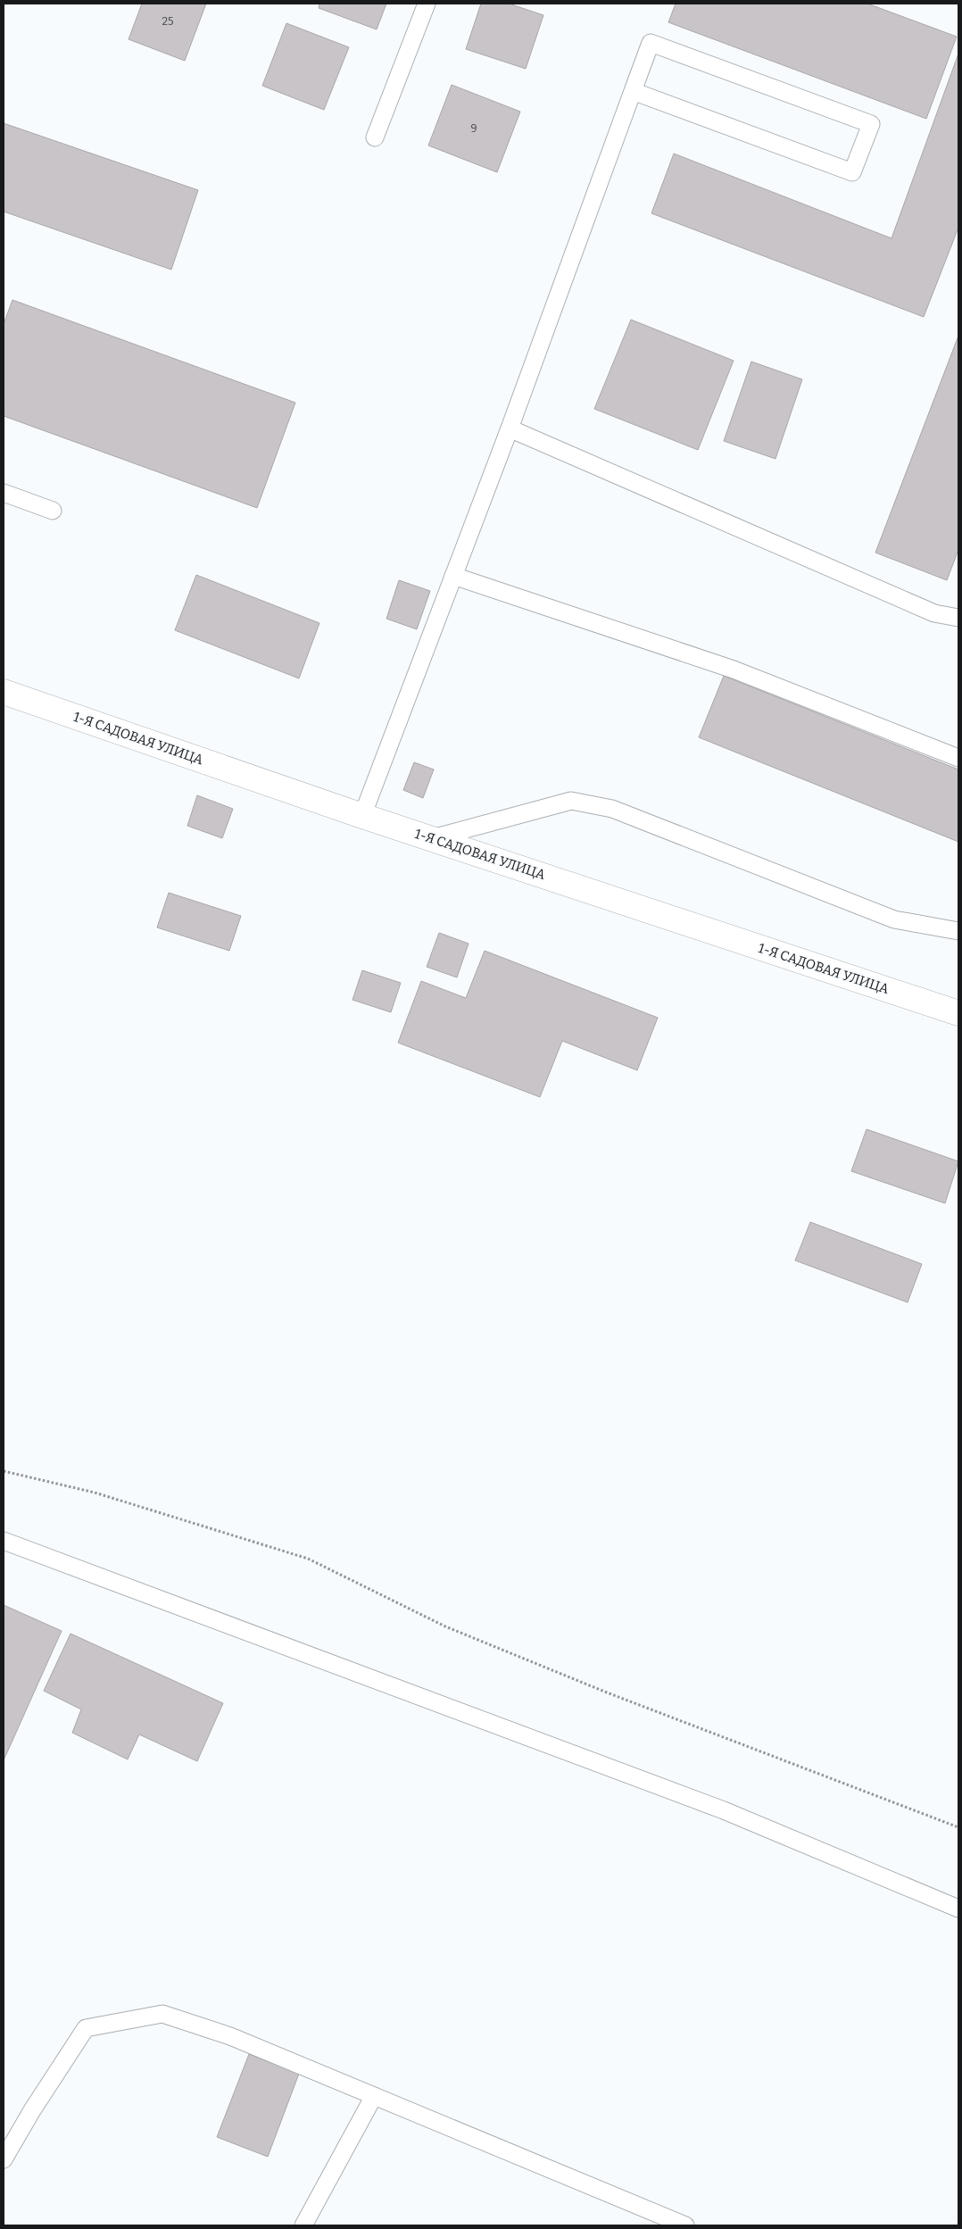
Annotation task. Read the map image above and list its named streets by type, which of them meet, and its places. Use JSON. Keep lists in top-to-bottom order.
{
  "streets": {
    "street": ["1-Я САДОВАЯ УЛИЦА"]
  },
  "house_numbers": ["25", "9"]
}
